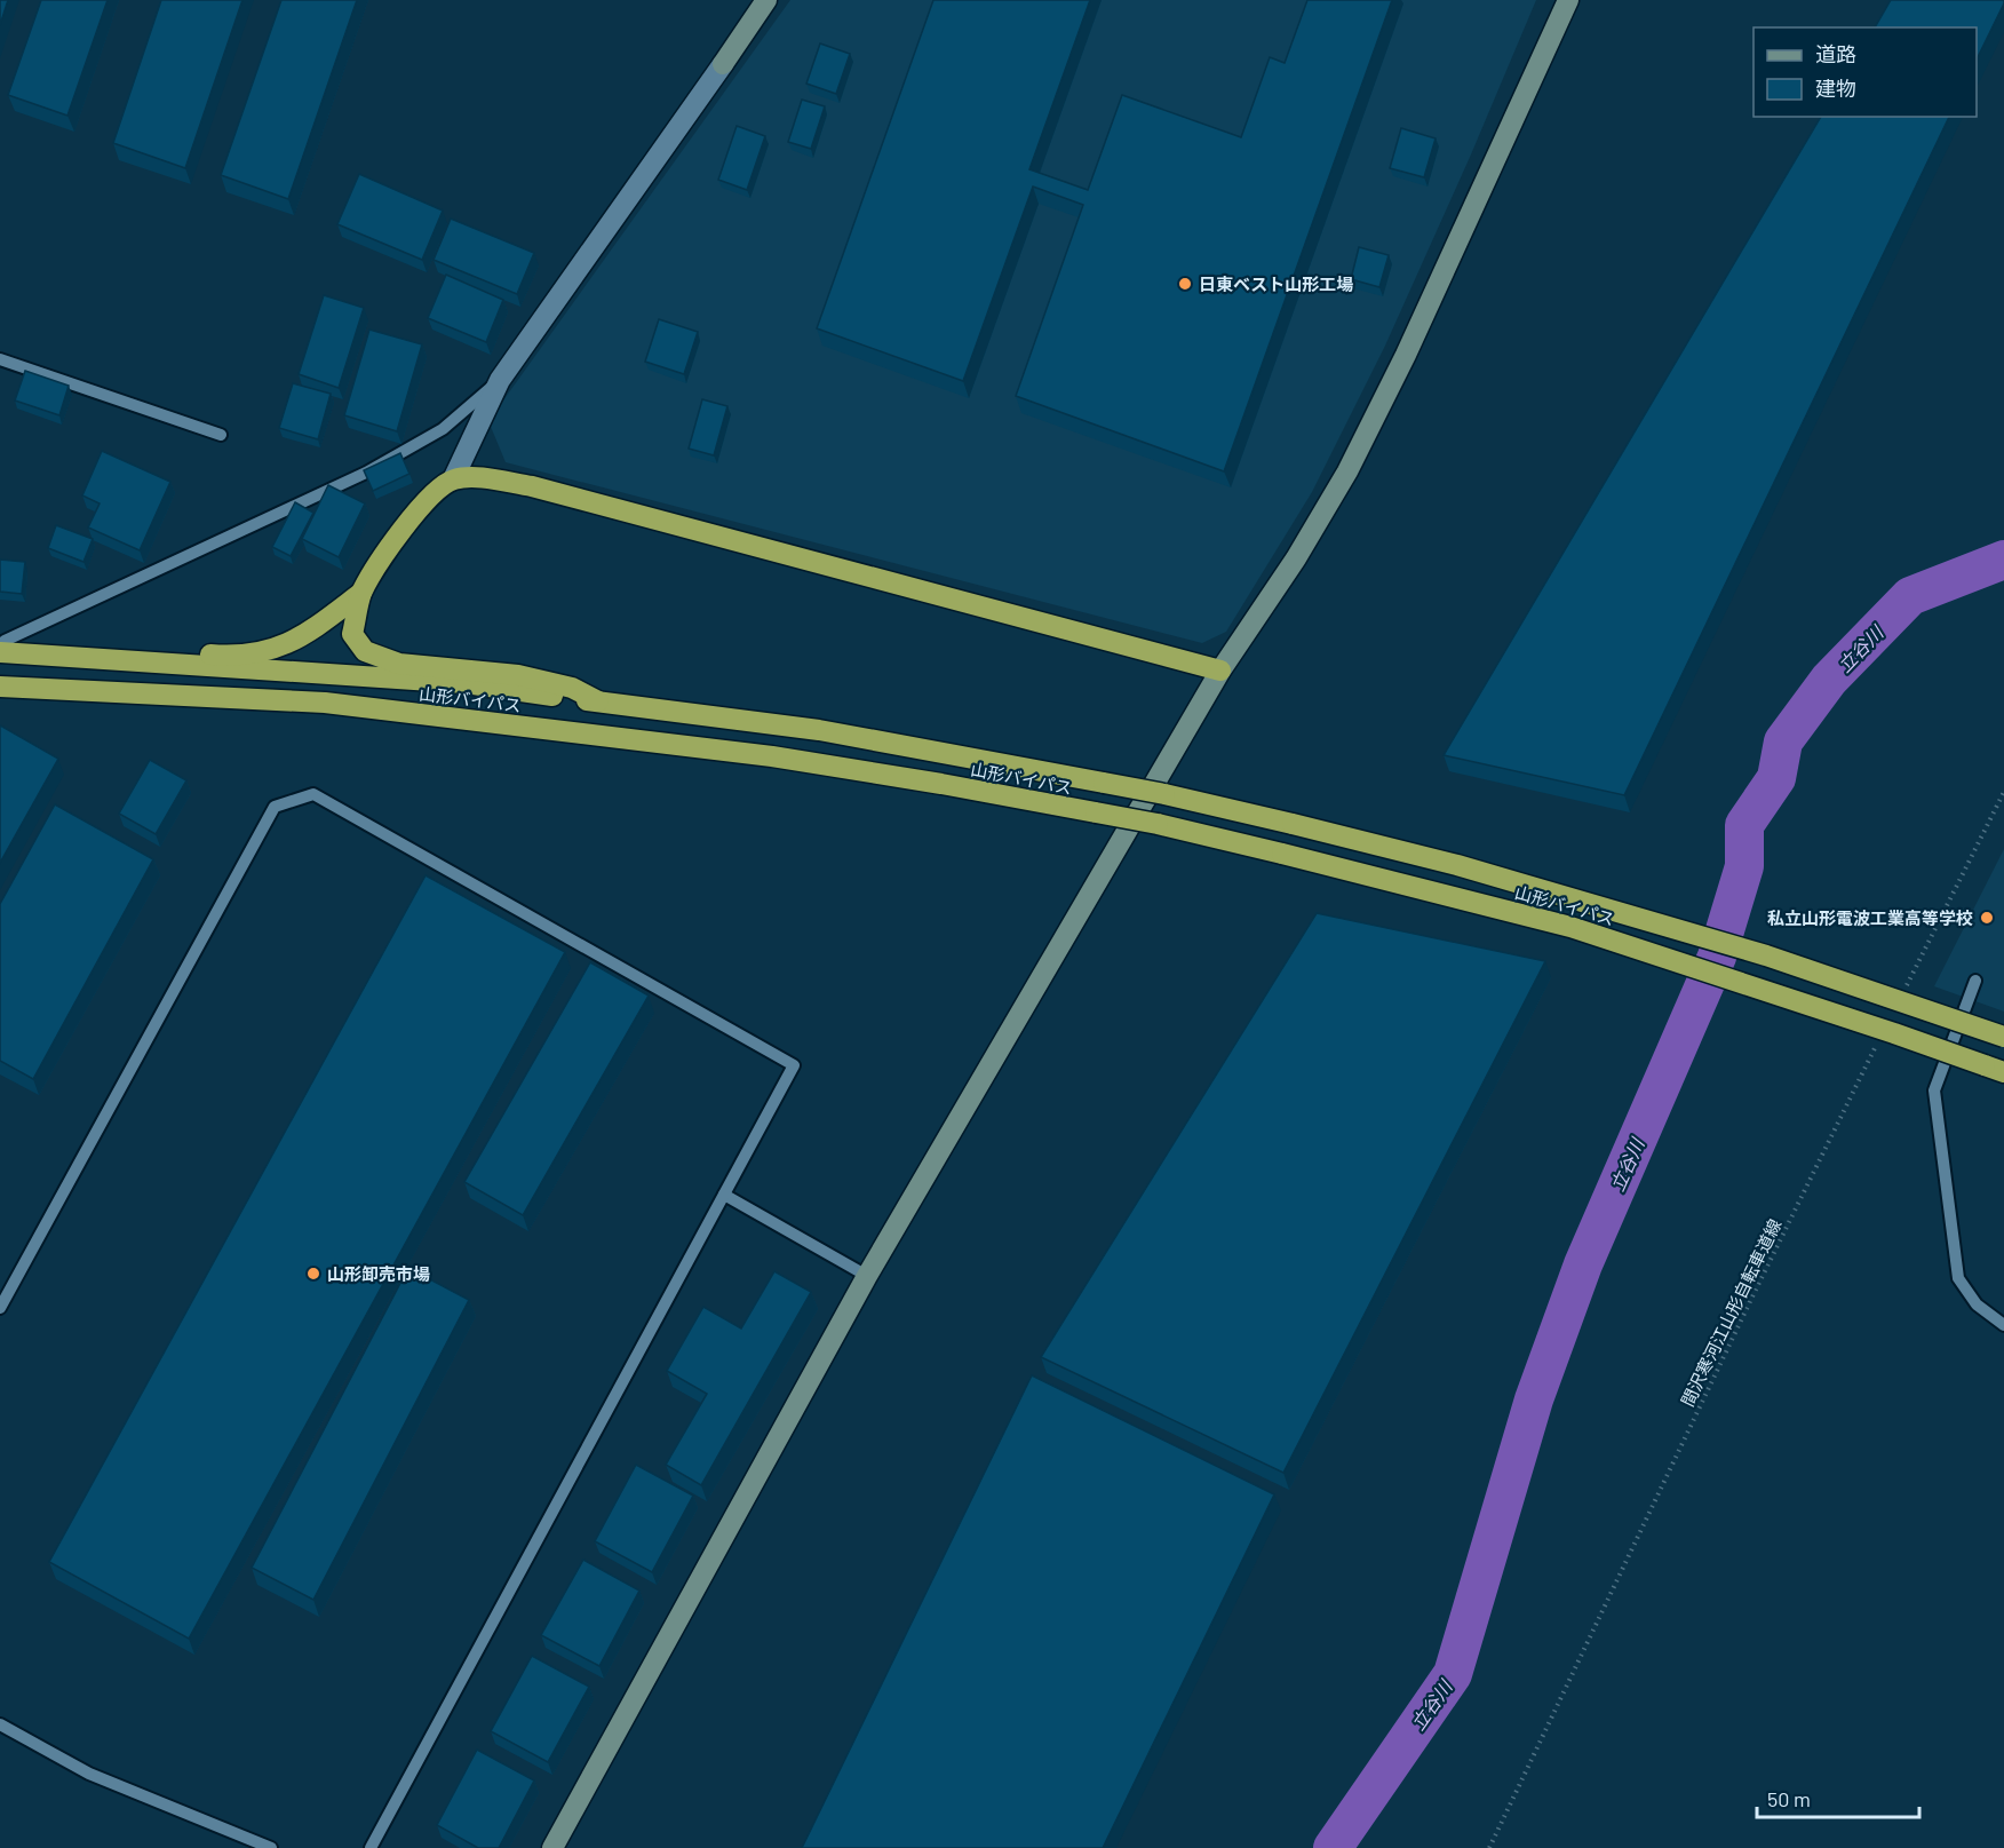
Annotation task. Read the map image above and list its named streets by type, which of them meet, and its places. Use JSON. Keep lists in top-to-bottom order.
{
  "streets": {
    "highway": ["山形バイパス"],
    "path": ["間沢寒河江山形自転車道線"]
  },
  "water": ["立谷川"],
  "places": ["日東ベスト山形工場", "私立山形電波工業高等学校", "山形卸売市場"],
  "legend": ["道路", "建物"],
  "scale_bar": "50 m"
}
